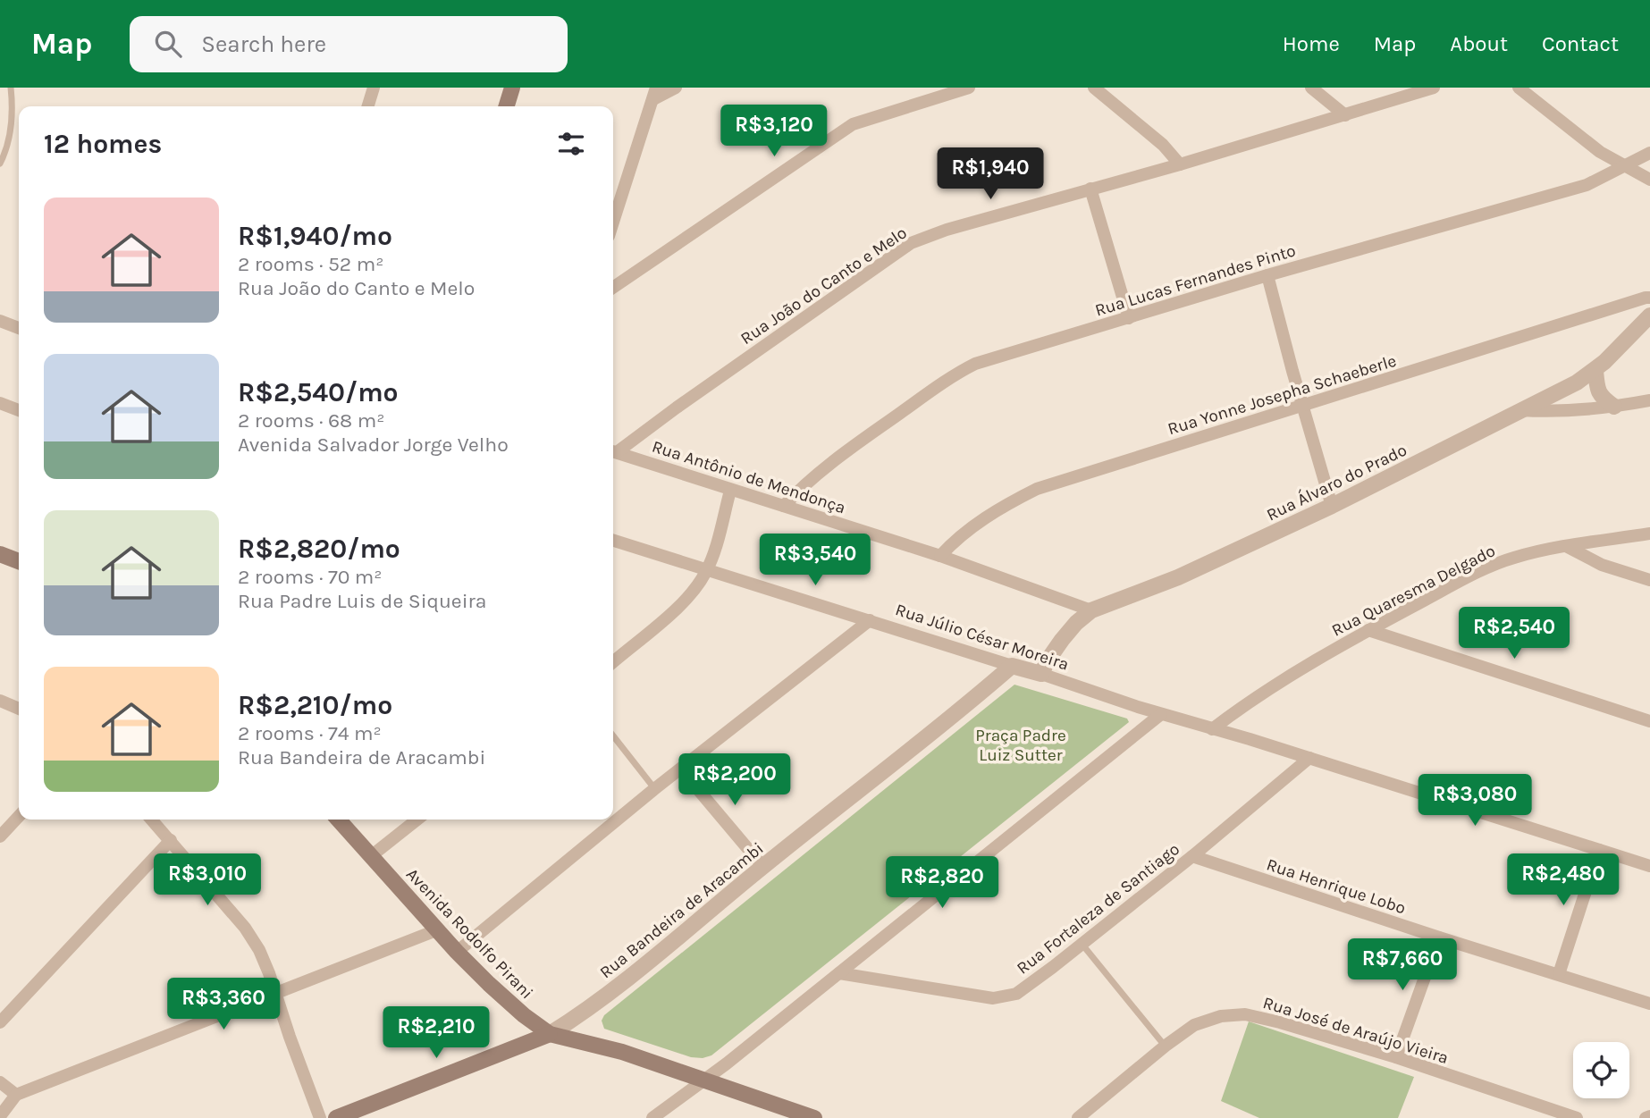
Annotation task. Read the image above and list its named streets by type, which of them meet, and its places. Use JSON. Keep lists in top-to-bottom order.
{
  "streets": {
    "main road": ["Rua Bandeira de Aracambi", "Avenida Rodolfo Pirani"],
    "street": [
      "Rua Lucas Fernandes Pinto",
      "Rua João do Canto e Melo",
      "Rua Yonne Josepha Schaeberle",
      "Rua Antônio de Mendonça",
      "Rua Álvaro do Prado",
      "Rua Quaresma Delgado",
      "Rua Júlio César Moreira",
      "Rua Henrique Lobo",
      "Rua Fortaleza de Santiago",
      "Rua José de Araújo Vieira"
    ]
  },
  "crossings": [
    ["Rua Lucas Fernandes Pinto", "Rua Antônio de Mendonça"],
    ["Rua Yonne Josepha Schaeberle", "Rua Antônio de Mendonça"],
    ["Rua Antônio de Mendonça", "Rua Álvaro do Prado"],
    ["Rua Álvaro do Prado", "Rua Júlio César Moreira"],
    ["Rua Quaresma Delgado", "Rua Júlio César Moreira"],
    ["Rua Júlio César Moreira", "Rua Fortaleza de Santiago"],
    ["Rua Júlio César Moreira", "Rua Bandeira de Aracambi"],
    ["Rua Henrique Lobo", "Rua Fortaleza de Santiago"],
    ["Rua Bandeira de Aracambi", "Avenida Rodolfo Pirani"]
  ],
  "parks": ["Praça Padre Luiz Sutter"],
  "page": {
    "header": "Map",
    "search": "Search here",
    "nav": [
      "Home",
      "Map",
      "About",
      "Contact"
    ],
    "price": [
      "R$3,120",
      "R$1,940",
      "R$3,540",
      "R$2,540",
      "R$2,200",
      "R$3,080",
      "R$3,010",
      "R$2,480",
      "R$2,820",
      "R$7,660",
      "R$3,360",
      "R$2,210"
    ],
    "heading": "12 homes",
    "list": [
      {
        "name": "R$1,940/mo",
        "note": "2 rooms · 52 m² · Rua João do Canto e Melo"
      },
      {
        "name": "R$2,540/mo",
        "note": "2 rooms · 68 m² · Avenida Salvador Jorge Velho"
      },
      {
        "name": "R$2,820/mo",
        "note": "2 rooms · 70 m² · Rua Padre Luis de Siqueira"
      },
      {
        "name": "R$2,210/mo",
        "note": "2 rooms · 74 m² · Rua Bandeira de Aracambi"
      }
    ]
  }
}
